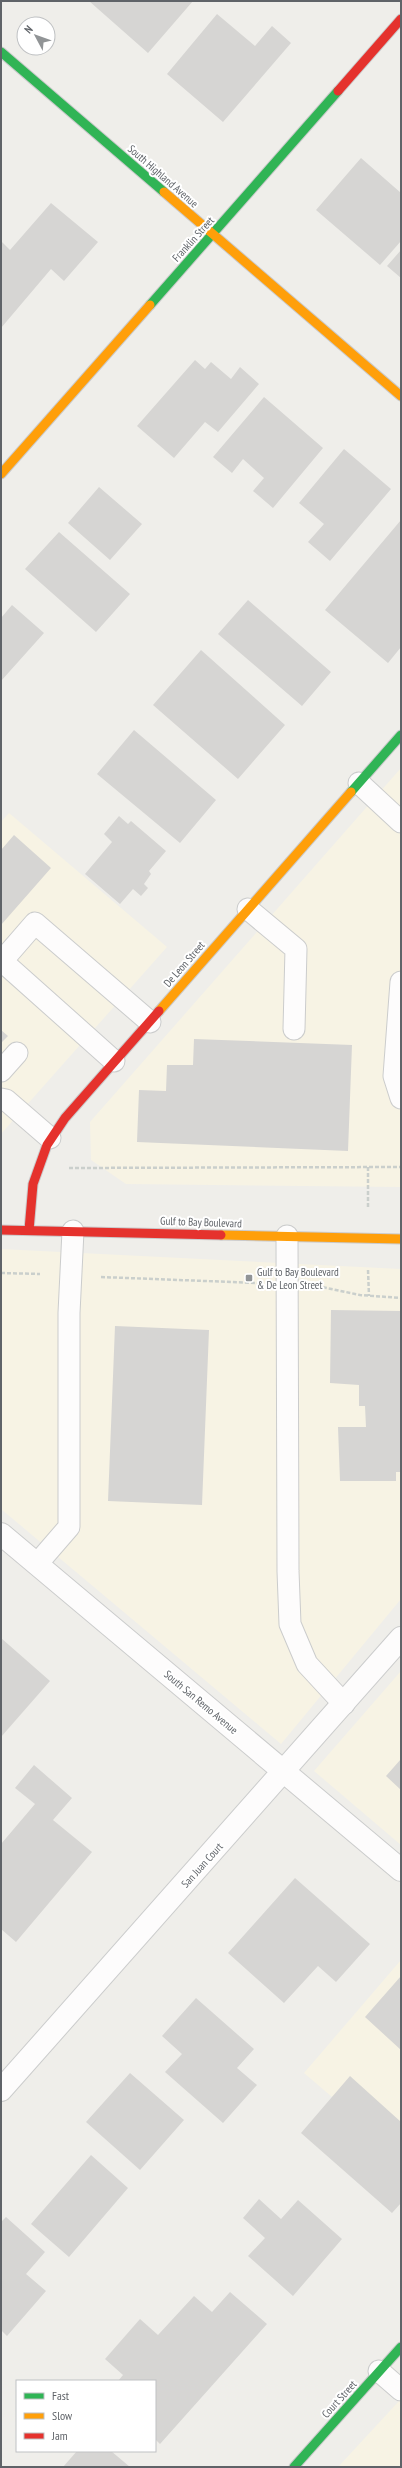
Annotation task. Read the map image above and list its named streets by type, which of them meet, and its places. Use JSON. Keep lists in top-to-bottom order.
{
  "streets": {
    "street": [
      "South Highland Avenue",
      "Franklin Street",
      "De Leon Street",
      "Gulf to Bay Boulevard",
      "South San Remo Avenue",
      "San Juan Court",
      "Court Street"
    ]
  },
  "crossings": [
    ["South Highland Avenue", "Franklin Street"],
    ["De Leon Street", "Gulf to Bay Boulevard"],
    ["South San Remo Avenue", "San Juan Court"]
  ],
  "places": {
    "transit": ["Gulf to Bay Boulevard & De Leon Street"]
  },
  "legend": ["Fast", "Slow", "Jam"],
  "north": "top left"
}
